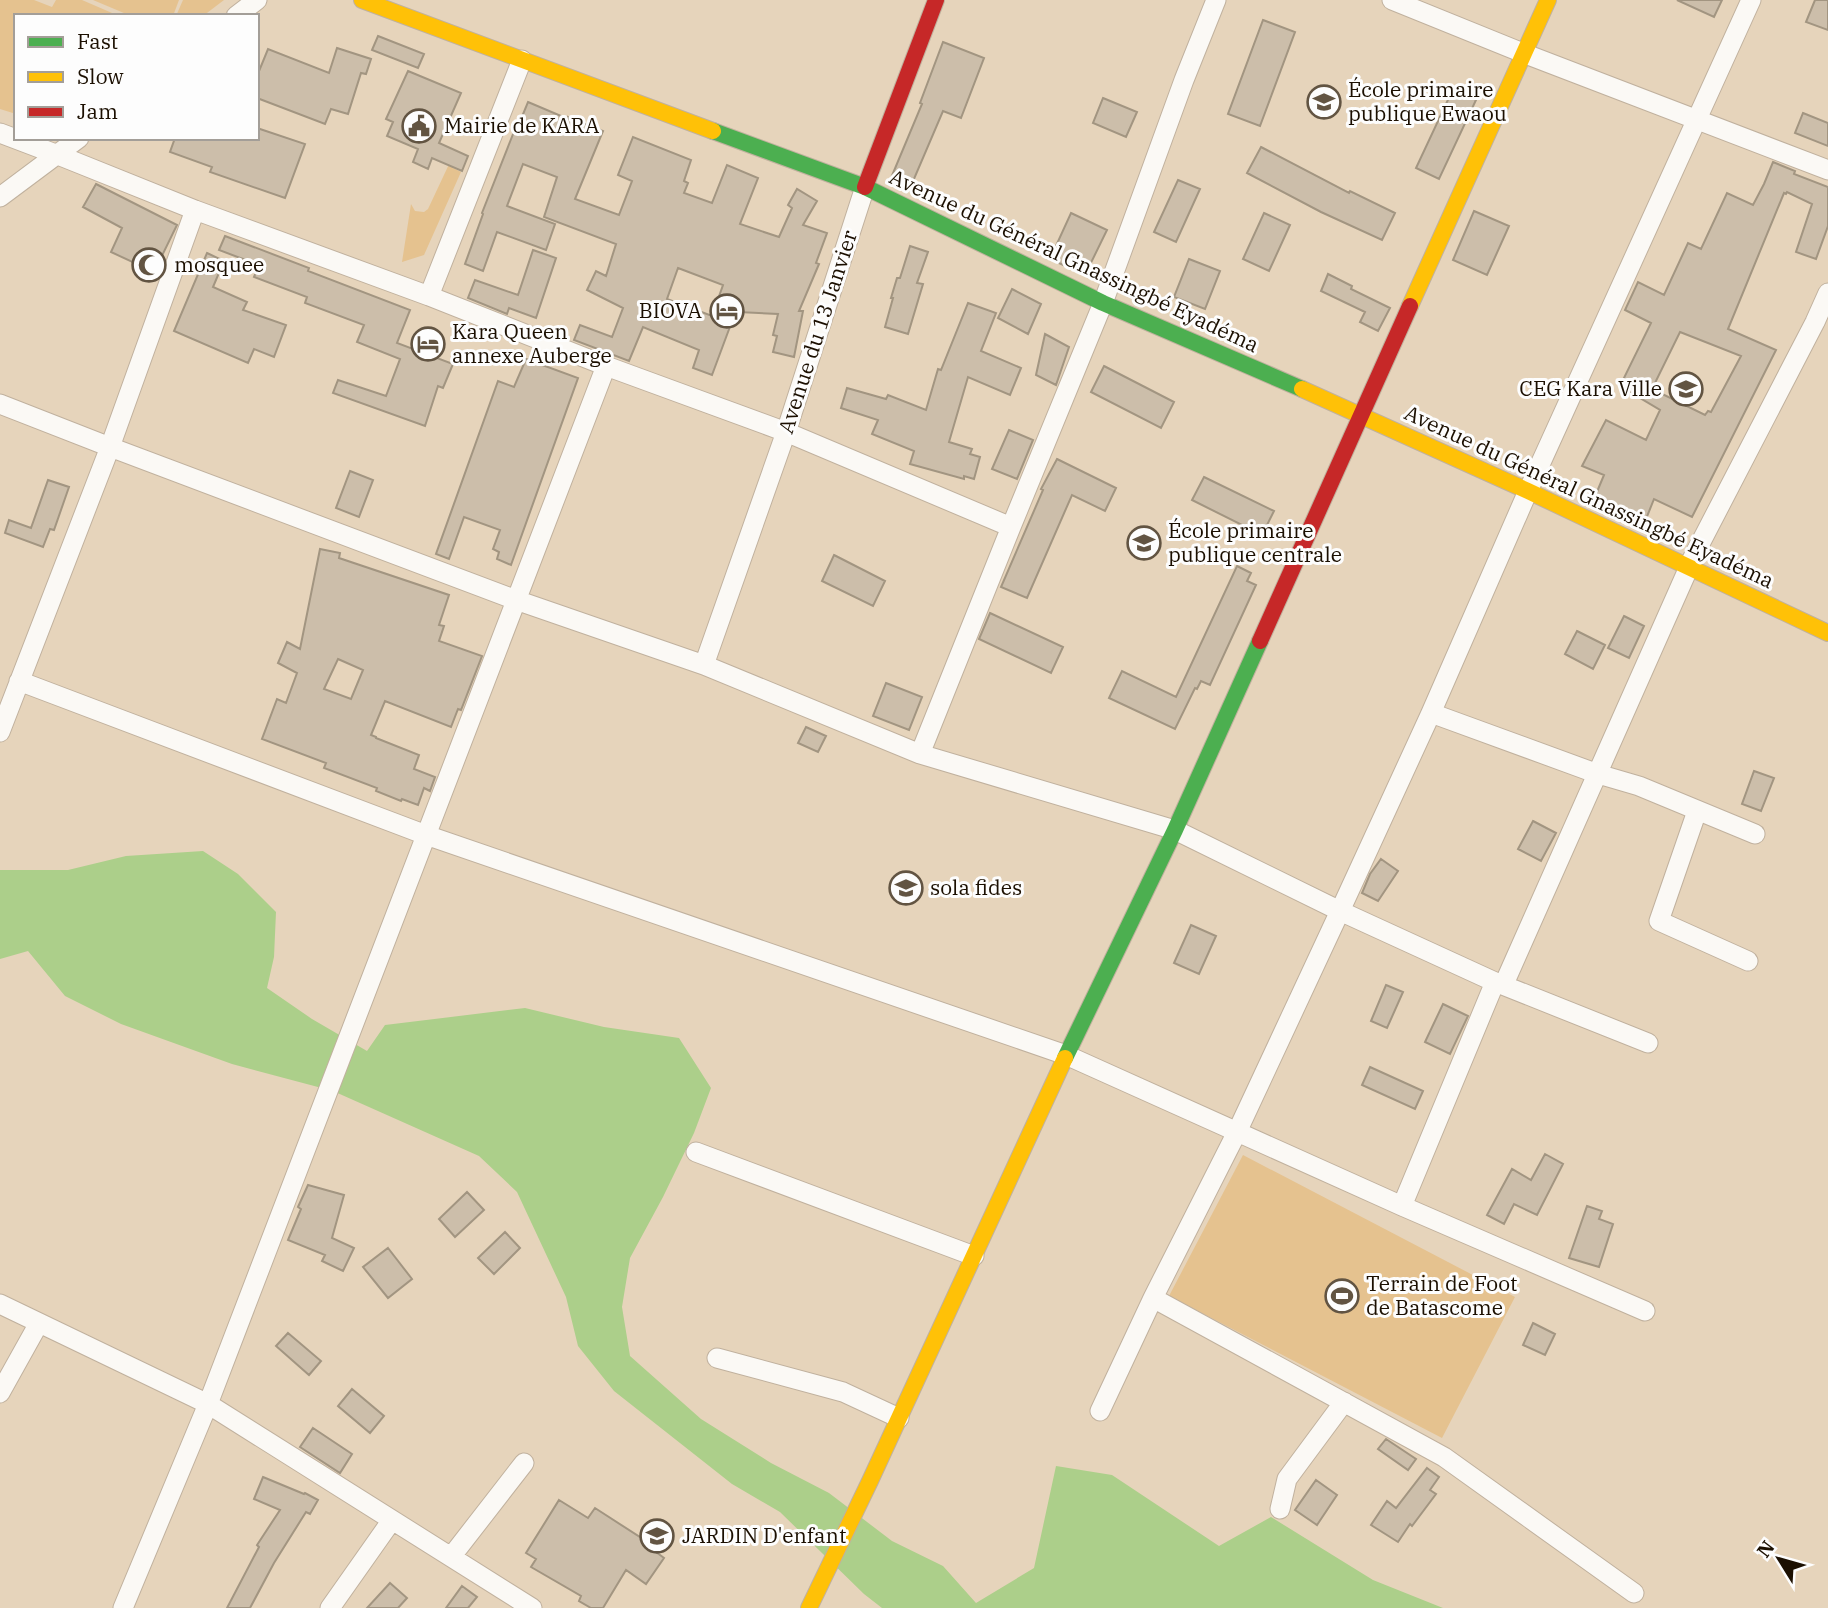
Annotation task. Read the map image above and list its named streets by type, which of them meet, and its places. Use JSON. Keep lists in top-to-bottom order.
{
  "streets": {
    "main road": ["Avenue du Général Gnassingbé Eyadéma", "Avenue du 13 Janvier"]
  },
  "crossings": [
    ["Avenue du Général Gnassingbé Eyadéma", "Avenue du 13 Janvier"]
  ],
  "places": {
    "school or university": [
      "École primaire publique Ewaou",
      "CEG Kara Ville",
      "École primaire publique centrale",
      "sola fides",
      "JARDIN D'enfant"
    ],
    "public building": ["Mairie de KARA"],
    "mosque": ["mosquee"],
    "hotel": ["BIOVA", "Kara Queen annexe Auberge"],
    "sports": ["Terrain de Foot de Batascome"]
  },
  "legend": ["Fast", "Slow", "Jam"],
  "north": "top left"
}
